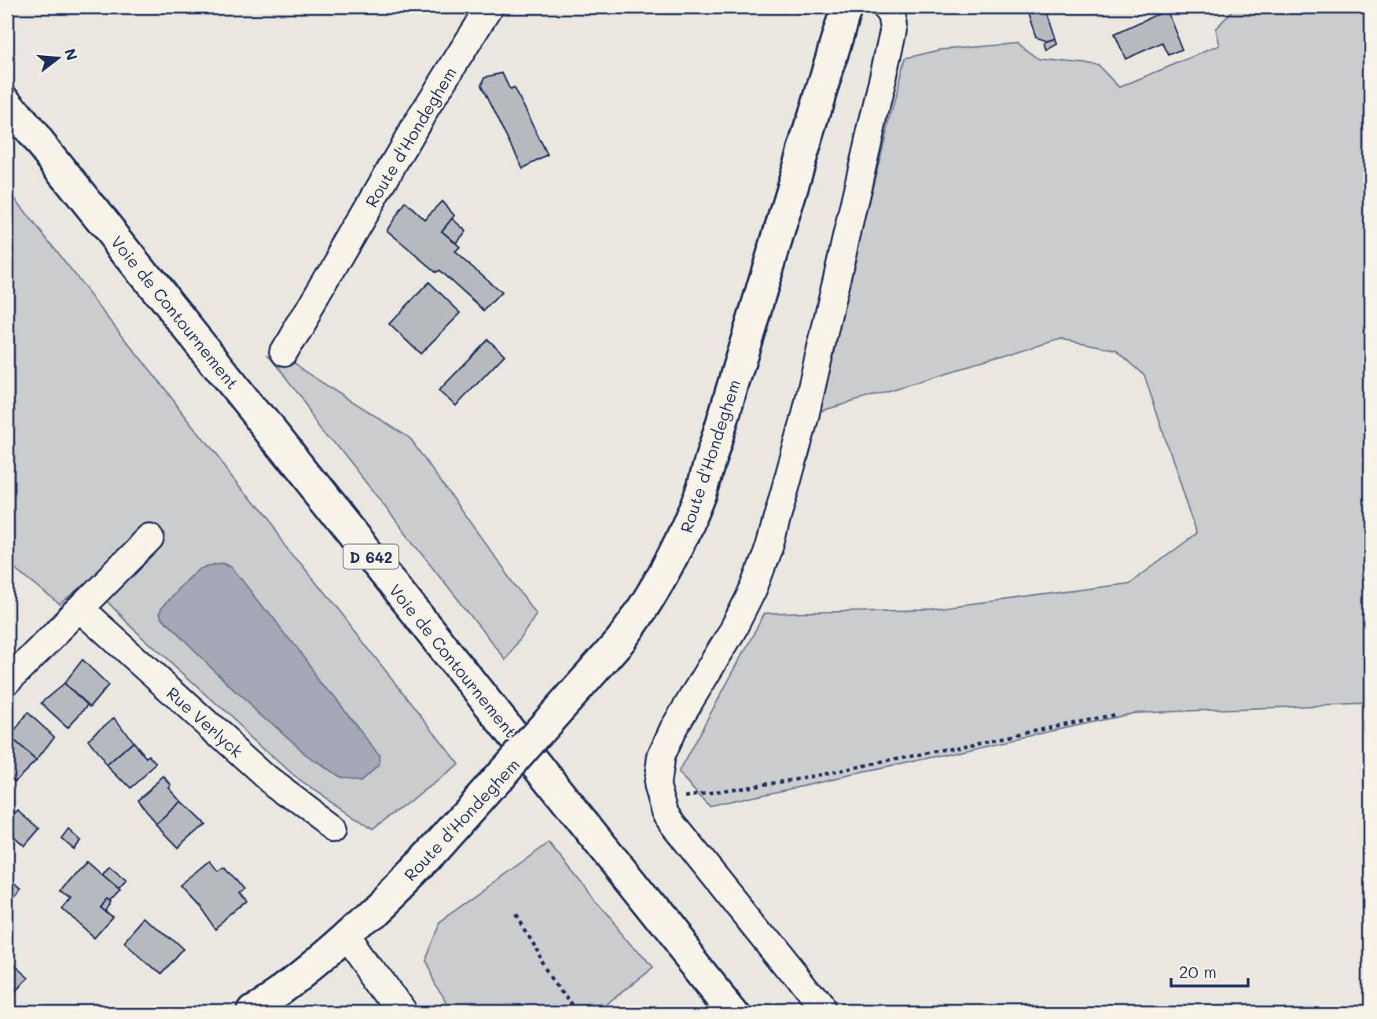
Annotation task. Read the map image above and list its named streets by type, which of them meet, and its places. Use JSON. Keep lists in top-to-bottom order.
{
  "streets": {
    "main road": ["Route d'Hondeghem", "Voie de Contournement", "D 642"],
    "street": ["Rue Verlyck"]
  },
  "scale_bar": "20 m",
  "north": "right"
}
